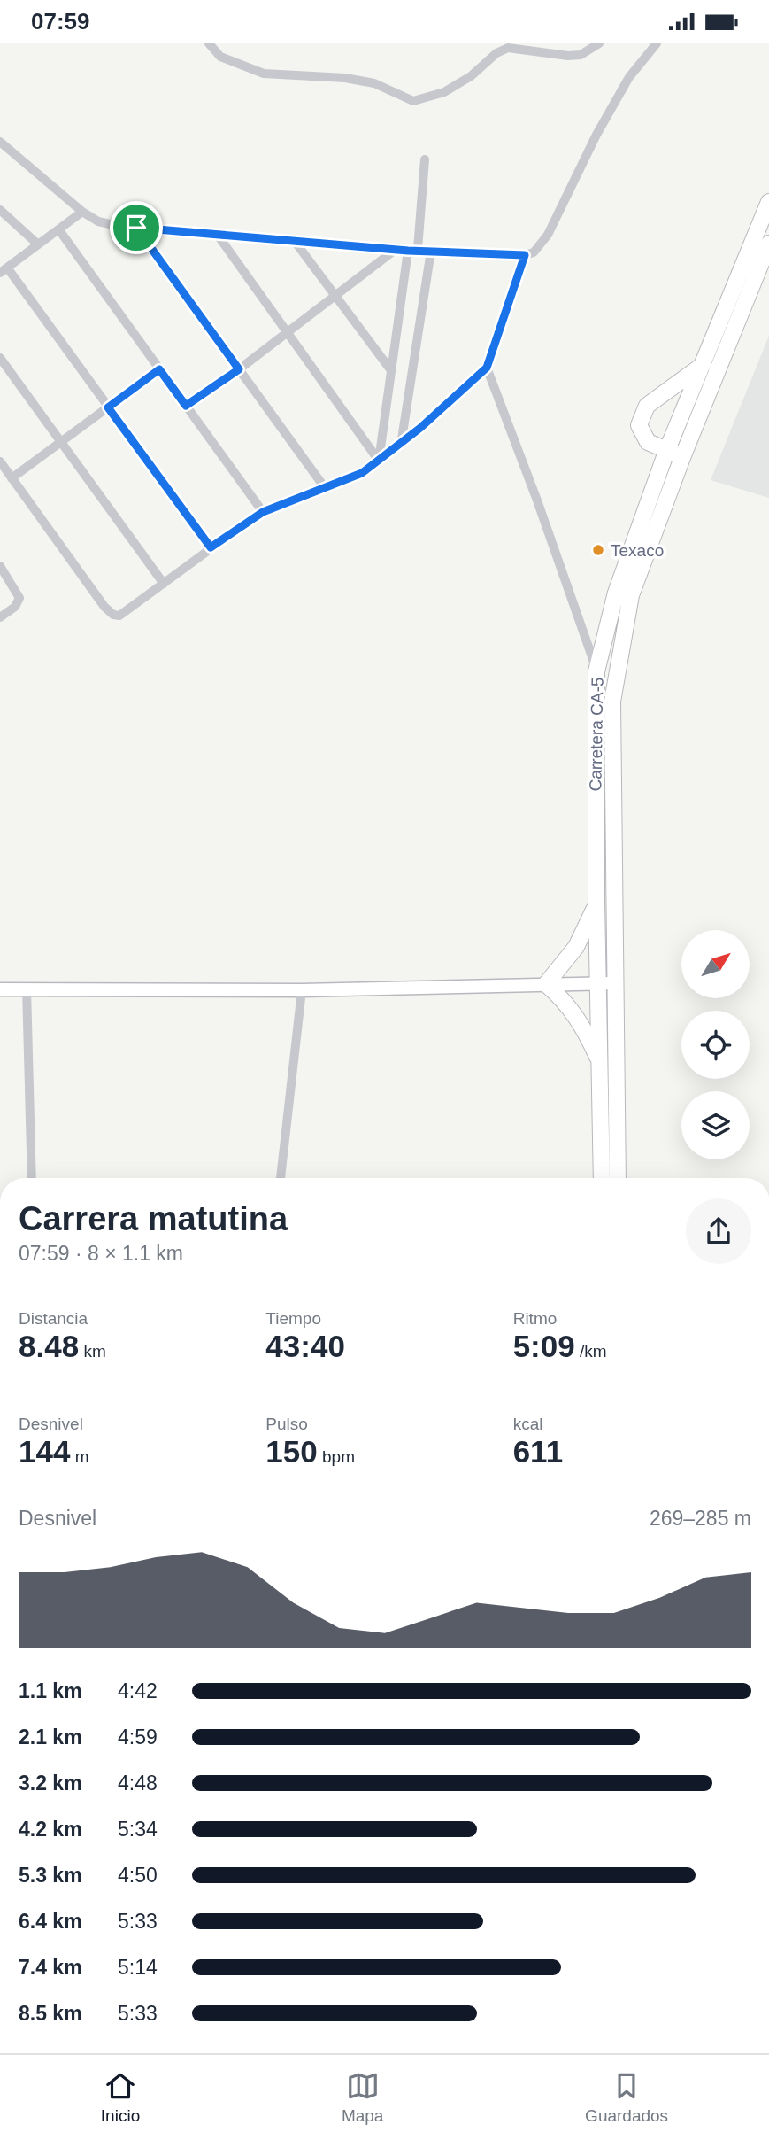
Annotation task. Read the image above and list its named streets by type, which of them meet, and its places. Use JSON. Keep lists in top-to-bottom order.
{
  "streets": {
    "highway": ["Carretera CA-5"]
  },
  "places": ["Texaco"],
  "north": "top right",
  "page": {
    "status": "07:59",
    "heading": ["Carrera matutina", "07:59 · 8 × 1.1 km"],
    "stats": [
      ["Distancia", "8.48 km"],
      ["Tiempo", "43:40"],
      ["Ritmo", "5:09 /km"],
      ["Desnivel", "144 m"],
      ["Pulso", "150 bpm"],
      ["kcal", "611"]
    ],
    "chart": ["Desnivel", "269–285 m"],
    "list": [
      {
        "name": "1.1 km",
        "note": "4:42"
      },
      {
        "name": "2.1 km",
        "note": "4:59"
      },
      {
        "name": "3.2 km",
        "note": "4:48"
      },
      {
        "name": "4.2 km",
        "note": "5:34"
      },
      {
        "name": "5.3 km",
        "note": "4:50"
      },
      {
        "name": "6.4 km",
        "note": "5:33"
      },
      {
        "name": "7.4 km",
        "note": "5:14"
      },
      {
        "name": "8.5 km",
        "note": "5:33"
      }
    ],
    "tabs": ["Inicio", "Mapa", "Guardados"]
  }
}
